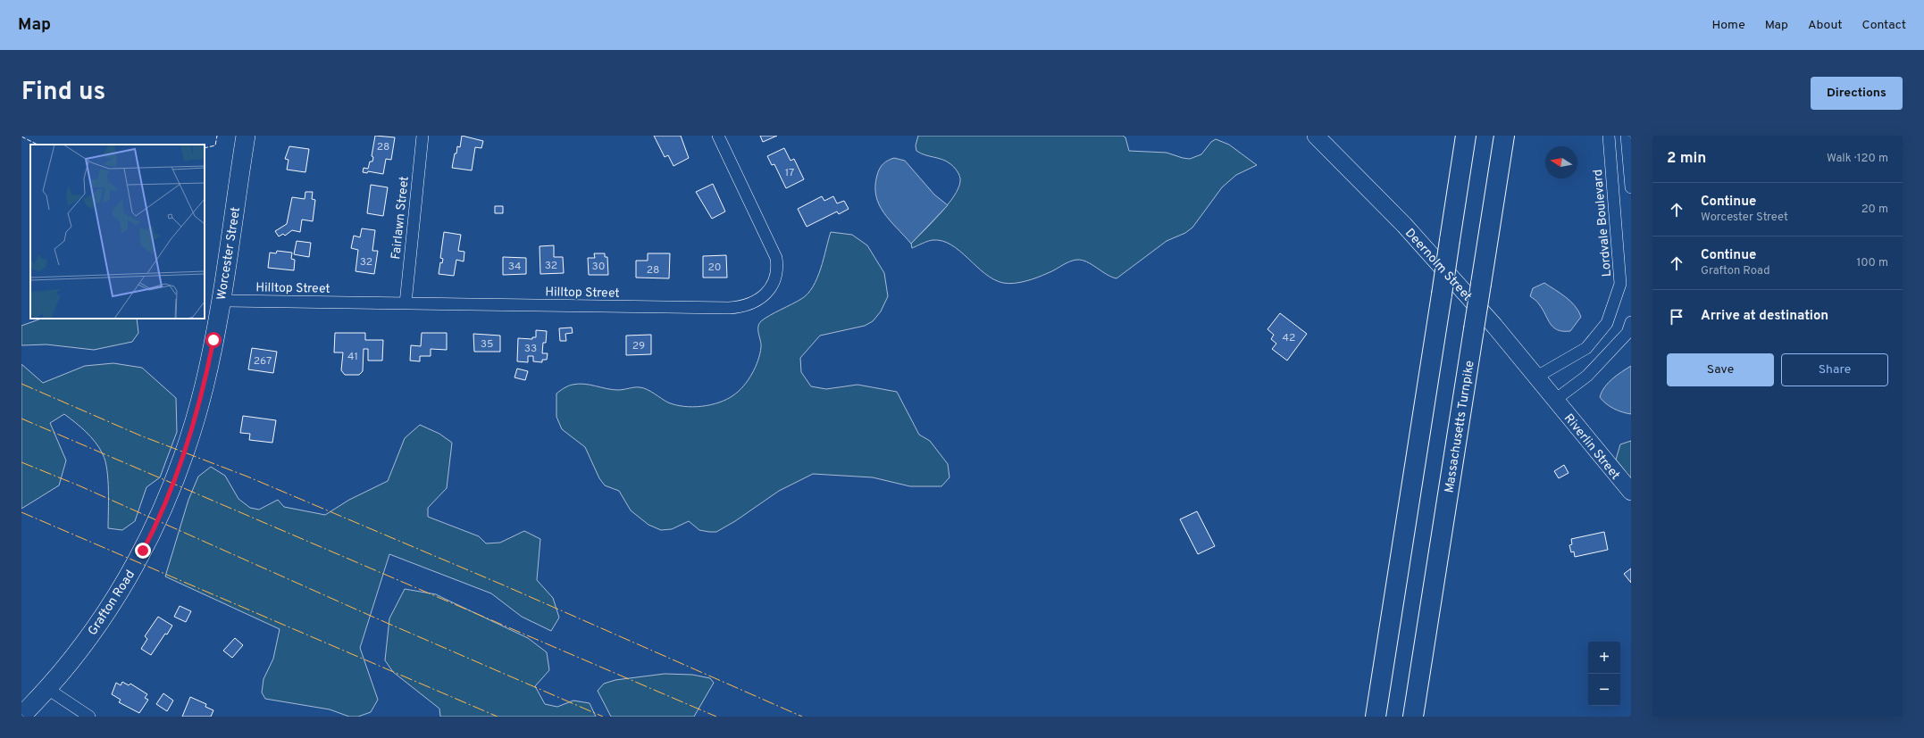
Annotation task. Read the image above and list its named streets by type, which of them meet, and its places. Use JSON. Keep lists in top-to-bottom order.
{
  "streets": {
    "highway": ["Massachusetts Turnpike"],
    "main road": ["Worcester Street", "Grafton Road"],
    "street": [
      "Fairlawn Street",
      "Lordvale Boulevard",
      "Deernolm Street",
      "Hilltop Street",
      "Riverlin Street"
    ]
  },
  "crossings": [
    ["Fairlawn Street", "Hilltop Street"],
    ["Lordvale Boulevard", "Deernolm Street"],
    ["Worcester Street", "Hilltop Street"],
    ["Worcester Street", "Grafton Road"],
    ["Deernolm Street", "Riverlin Street"]
  ],
  "house_numbers": [
    "28",
    "17",
    "32",
    "32",
    "34",
    "30",
    "20",
    "28",
    "42",
    "35",
    "29",
    "33",
    "41",
    "267"
  ],
  "north": "left",
  "page": {
    "header": "Map",
    "nav": [
      "Home",
      "Map",
      "About",
      "Contact"
    ],
    "title": "Find us",
    "buttons": [
      "Directions",
      ["Save", "Share"]
    ],
    "heading": ["2 min", "Walk · 120 m"],
    "list": [
      ["Continue", "Worcester Street", "20 m"],
      ["Continue", "Grafton Road", "100 m"],
      "Arrive at destination"
    ],
    "map_buttons": ["+", "−"]
  }
}
